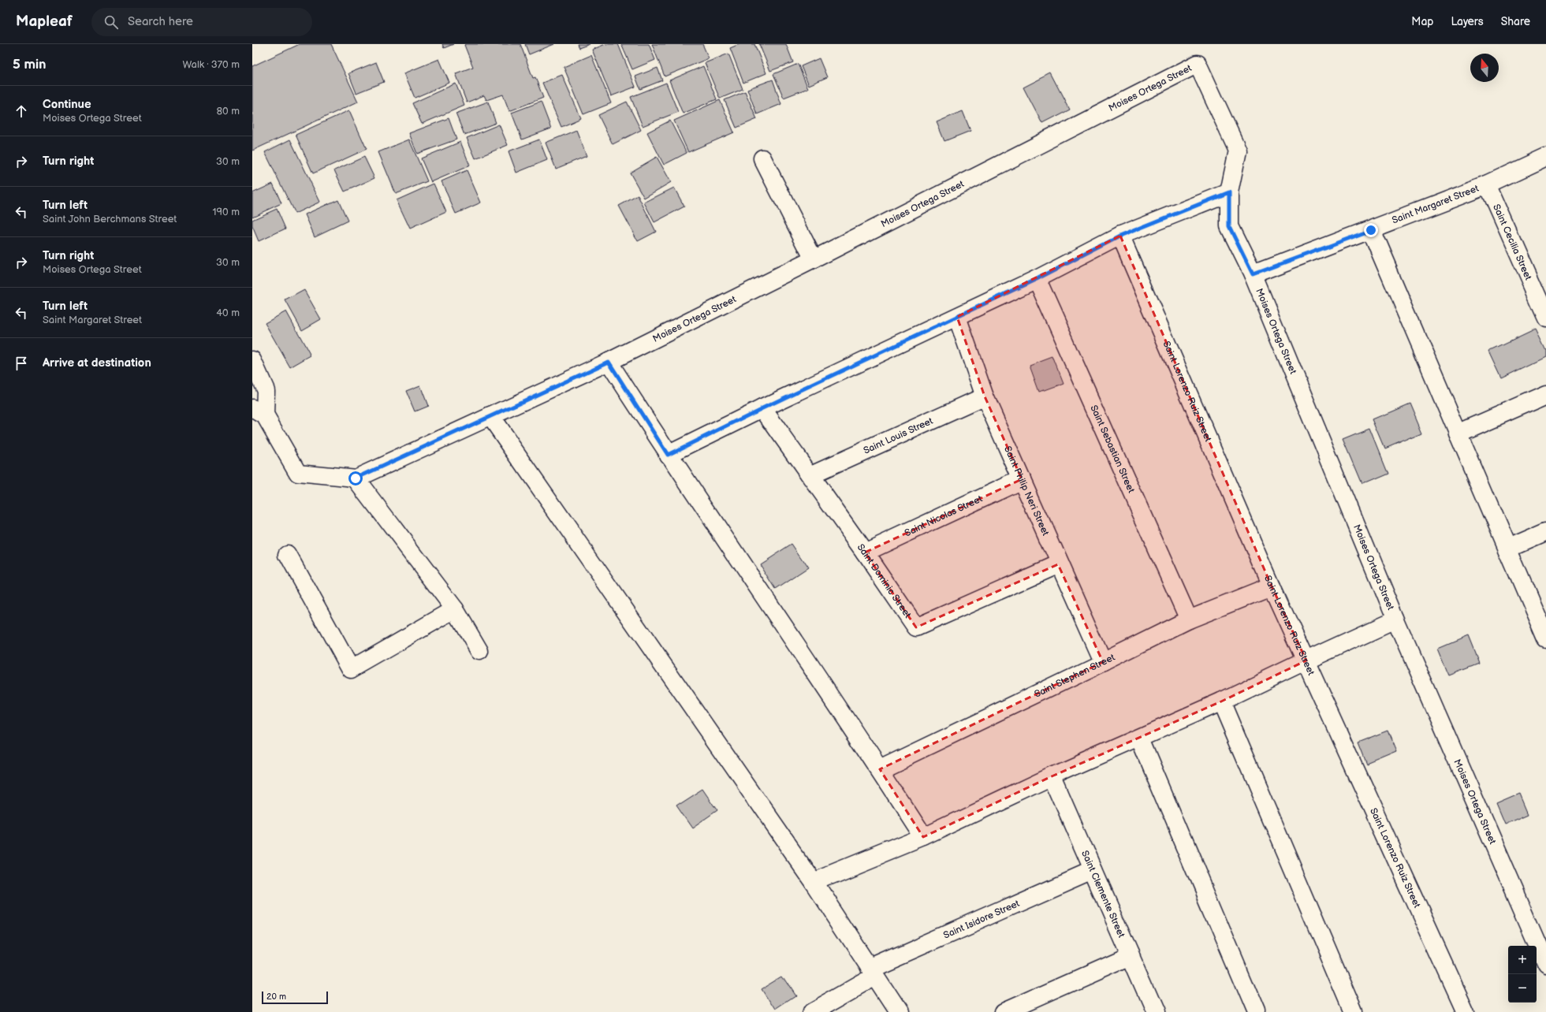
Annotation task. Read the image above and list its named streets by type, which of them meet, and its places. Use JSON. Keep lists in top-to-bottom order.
{
  "streets": {
    "street": [
      "Moises Ortega Street",
      "Saint Margaret Street",
      "Saint Cecilia Street",
      "Saint Lorenzo Ruiz Street",
      "Saint Louis Street",
      "Saint Sebastian Street",
      "Saint Philip Neri Street",
      "Saint Nicolas Street",
      "Saint Dominic Street",
      "Saint Stephen Street",
      "Saint Clemente Street",
      "Saint Isidore Street"
    ]
  },
  "crossings": [
    ["Moises Ortega Street", "Saint Margaret Street"],
    ["Saint Margaret Street", "Saint Cecilia Street"],
    ["Saint Lorenzo Ruiz Street", "Saint Stephen Street"],
    ["Saint Louis Street", "Saint Philip Neri Street"],
    ["Saint Louis Street", "Saint Dominic Street"],
    ["Saint Sebastian Street", "Saint Stephen Street"],
    ["Saint Philip Neri Street", "Saint Nicolas Street"],
    ["Saint Philip Neri Street", "Saint Dominic Street"],
    ["Saint Philip Neri Street", "Saint Stephen Street"],
    ["Saint Nicolas Street", "Saint Dominic Street"],
    ["Saint Clemente Street", "Saint Isidore Street"]
  ],
  "scale_bar": "20 m",
  "north": "top",
  "page": {
    "header": "Mapleaf",
    "search": "Search here",
    "nav": ["Map", "Layers", "Share"],
    "heading": ["5 min", "Walk · 370 m"],
    "list": [
      ["Continue", "Moises Ortega Street", "80 m"],
      ["Turn right", "30 m"],
      ["Turn left", "Saint John Berchmans Street", "190 m"],
      ["Turn right", "Moises Ortega Street", "30 m"],
      ["Turn left", "Saint Margaret Street", "40 m"],
      "Arrive at destination"
    ],
    "map_buttons": ["+", "−"],
    "scale": "20 m"
  }
}
